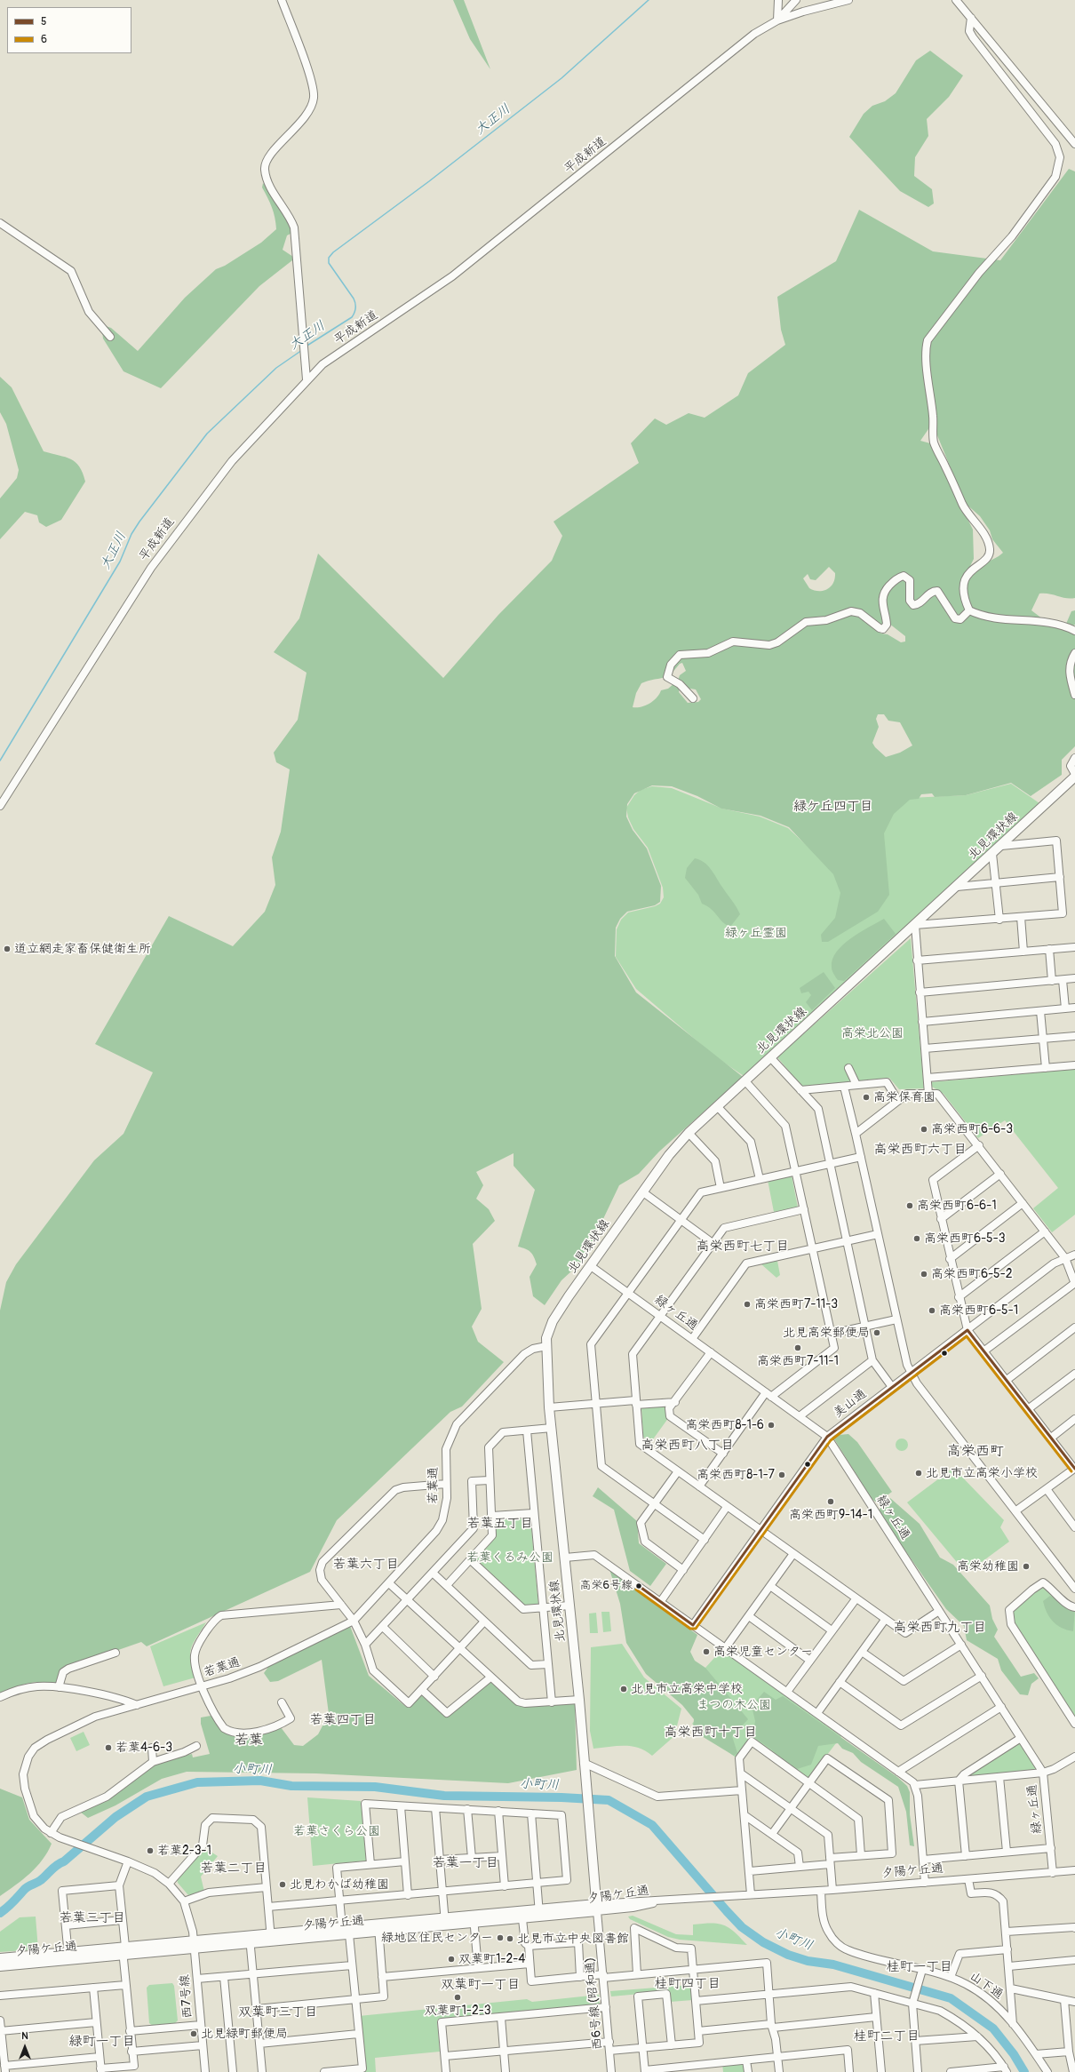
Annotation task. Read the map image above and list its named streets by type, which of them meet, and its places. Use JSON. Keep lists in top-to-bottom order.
{
  "streets": {
    "main road": ["北見環状線", "夕陽ケ丘通"],
    "street": [
      "平成新道",
      "緑ヶ丘通",
      "美山通",
      "若葉通",
      "山下通",
      "西7号線",
      "西6号線 (昭和通)"
    ]
  },
  "crossings": [
    ["北見環状線", "緑ヶ丘通"],
    ["北見環状線", "若葉通"],
    ["北見環状線", "夕陽ケ丘通"],
    ["北見環状線", "西6号線 (昭和通)"],
    ["緑ヶ丘通", "美山通"],
    ["緑ヶ丘通", "夕陽ケ丘通"],
    ["若葉通", "夕陽ケ丘通"],
    ["若葉通", "西7号線"],
    ["夕陽ケ丘通", "山下通"],
    ["夕陽ケ丘通", "西7号線"],
    ["夕陽ケ丘通", "西6号線 (昭和通)"]
  ],
  "districts": [
    "緑ケ丘四丁目",
    "高栄西町六丁目",
    "高栄西町七丁目",
    "高栄西町八丁目",
    "高栄西町",
    "若葉五丁目",
    "若葉六丁目",
    "高栄西町九丁目",
    "若葉四丁目",
    "高栄西町十丁目",
    "若葉",
    "若葉一丁目",
    "若葉二丁目",
    "若葉三丁目",
    "桂町一丁目",
    "桂町四丁目",
    "双葉町一丁目",
    "双葉町三丁目",
    "桂町二丁目",
    "緑町一丁目"
  ],
  "water": ["大正川", "小町川"],
  "parks": [
    "緑ヶ丘霊園",
    "高栄北公園",
    "若葉くるみ公園",
    "まつの木公園",
    "若葉さくら公園"
  ],
  "places": [
    "道立網走家畜保健衛生所",
    "高栄保育園",
    "高栄西町6-6-3",
    "高栄西町6-6-1",
    "高栄西町6-5-3",
    "高栄西町6-5-2",
    "高栄西町7-11-3",
    "高栄西町6-5-1",
    "北見高栄郵便局",
    "高栄西町7-11-1",
    "高栄西町8-1-6",
    "北見市立高栄小学校",
    "高栄西町8-1-7",
    "高栄西町9-14-1",
    "高栄幼稚園",
    "高栄6号線",
    "高栄児童センター",
    "北見市立高栄中学校",
    "若葉4-6-3",
    "若葉2-3-1",
    "北見わかば幼稚園",
    "緑地区住民センター",
    "北見市立中央図書館",
    "双葉町1-2-4",
    "双葉町1-2-3",
    "北見緑町郵便局"
  ],
  "lines": ["transit line 5", "transit line 6"],
  "legend": ["5", "6"],
  "north": "top"
}
